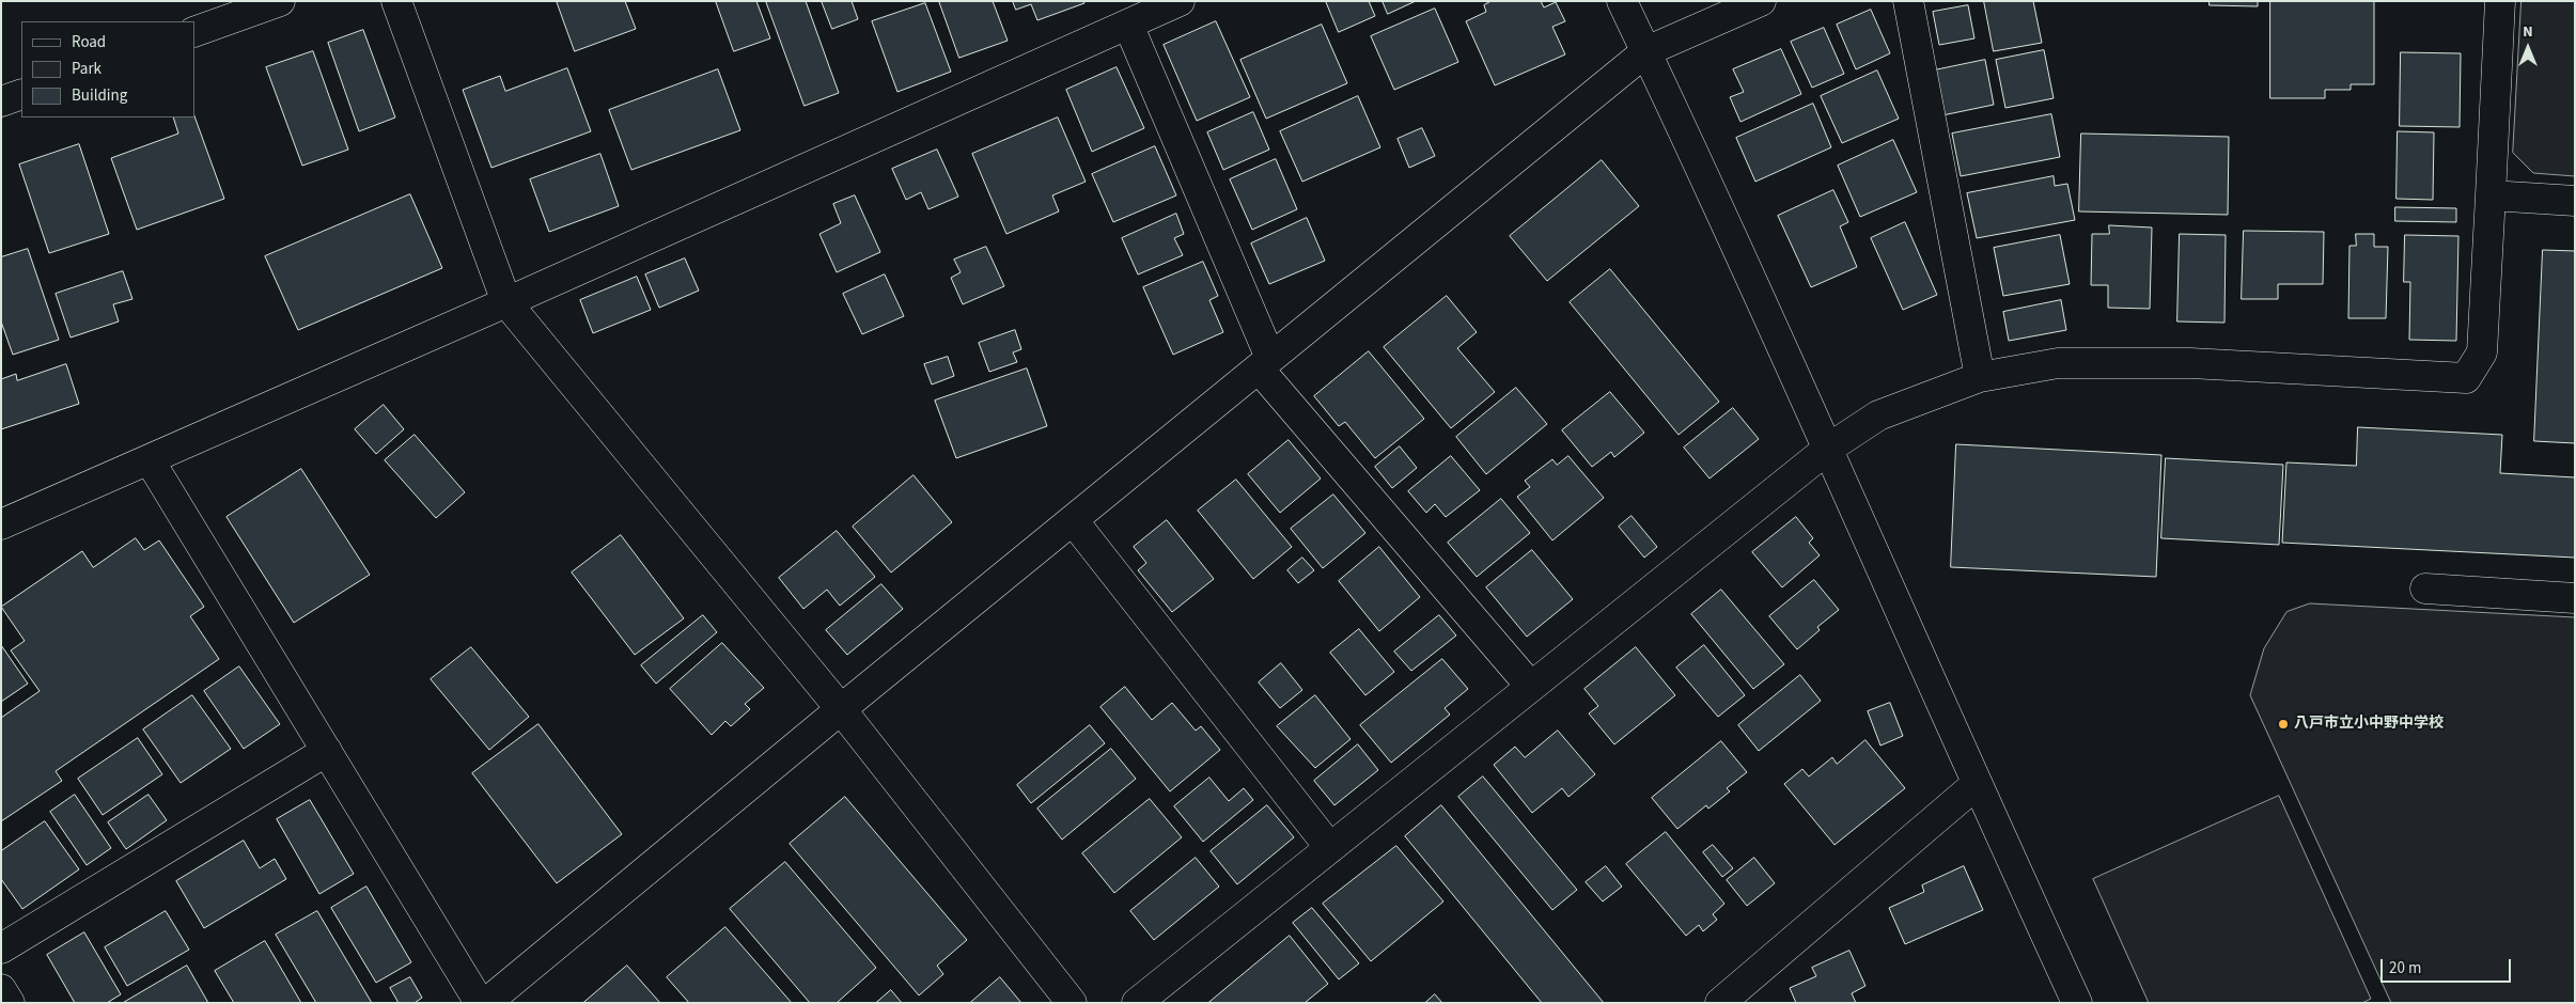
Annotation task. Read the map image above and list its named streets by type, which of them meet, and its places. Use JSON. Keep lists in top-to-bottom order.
{
  "places": ["八戸市立小中野中学校"],
  "legend": ["Road", "Park", "Building"],
  "scale_bar": "20 m",
  "north": "top"
}
